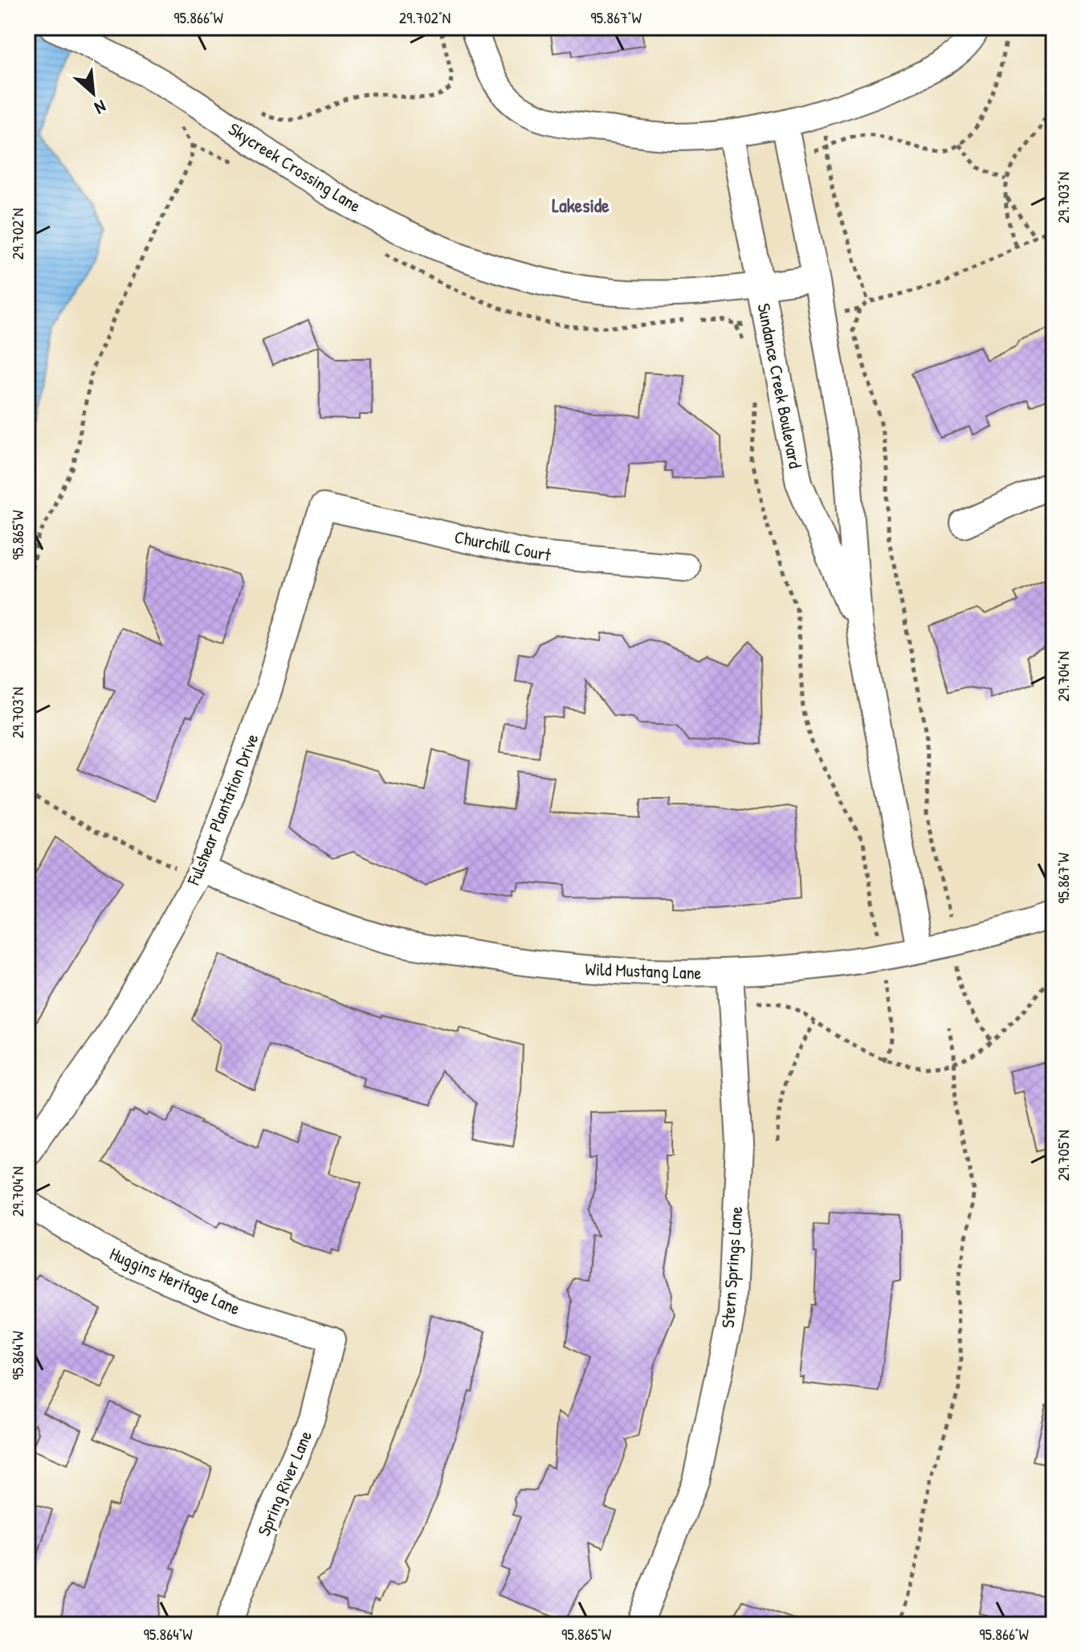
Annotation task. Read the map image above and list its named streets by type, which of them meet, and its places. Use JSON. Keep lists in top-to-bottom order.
{
  "streets": {
    "street": [
      "Skycreek Crossing Lane",
      "Sundance Creek Boulevard",
      "Churchill Court",
      "Fulshear Plantation Drive",
      "Wild Mustang Lane",
      "Stern Springs Lane",
      "Huggins Heritage Lane",
      "Spring River Lane"
    ]
  },
  "crossings": [
    ["Skycreek Crossing Lane", "Sundance Creek Boulevard"],
    ["Sundance Creek Boulevard", "Wild Mustang Lane"],
    ["Churchill Court", "Fulshear Plantation Drive"],
    ["Fulshear Plantation Drive", "Wild Mustang Lane"],
    ["Wild Mustang Lane", "Stern Springs Lane"],
    ["Huggins Heritage Lane", "Spring River Lane"]
  ],
  "districts": ["Lakeside"],
  "north": "bottom right",
  "coordinates": [
    "95.866°W",
    "29.702°N",
    "95.867°W",
    "29.703°N",
    "95.865°W",
    "29.704°N",
    "29.705°N",
    "95.864°W"
  ]
}
